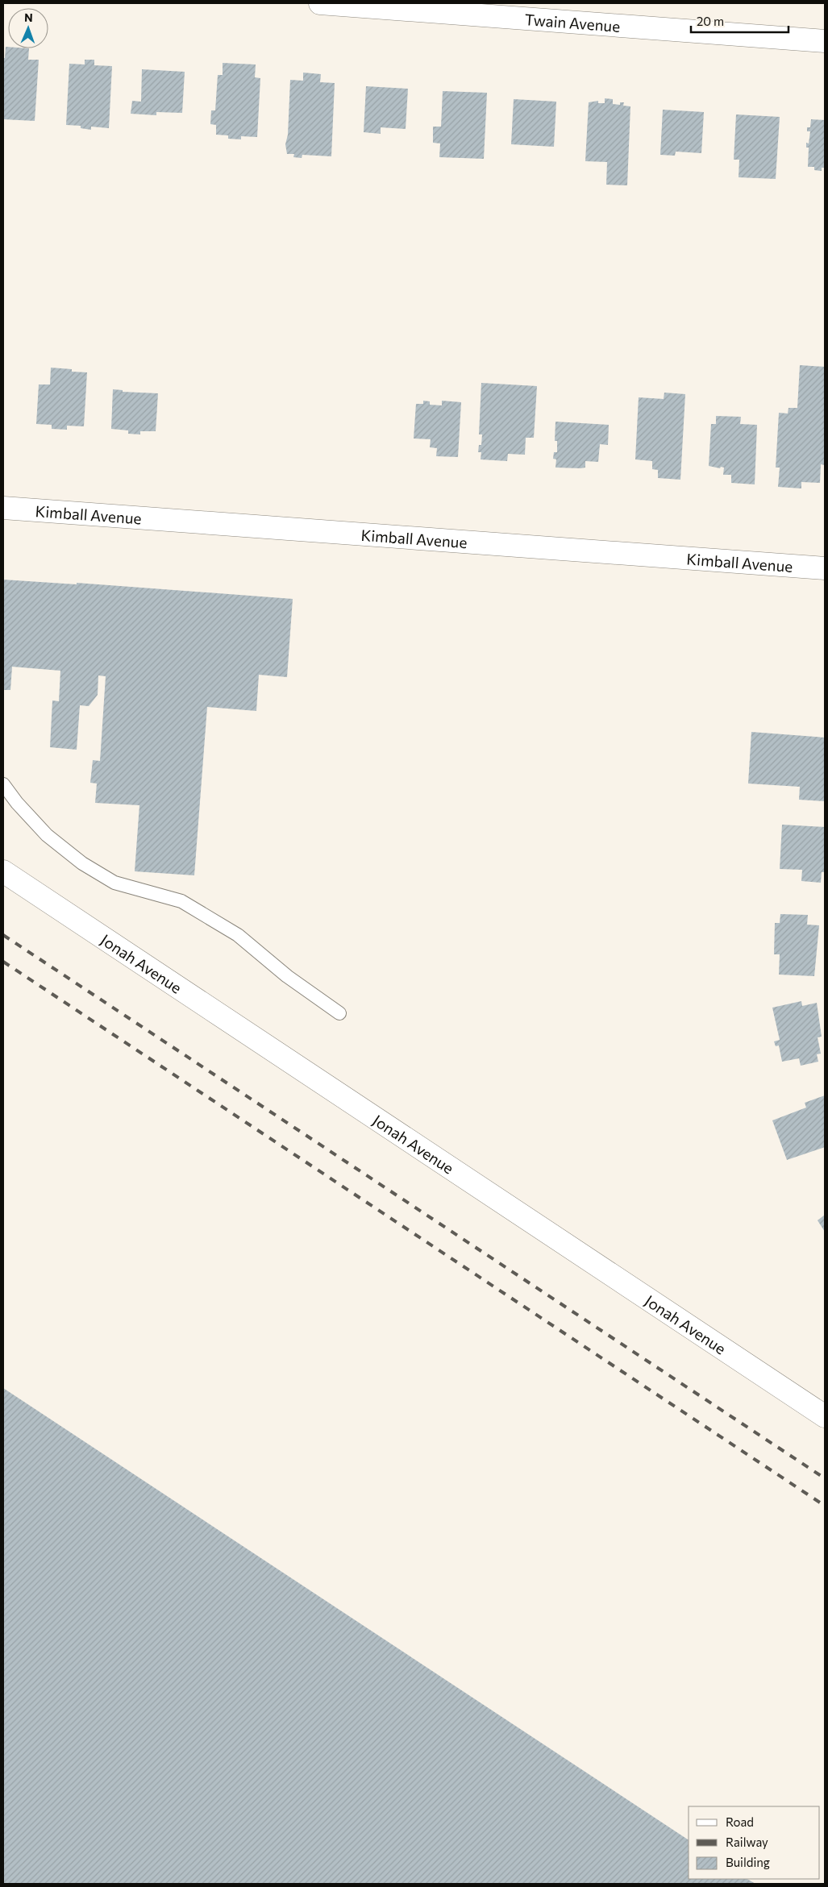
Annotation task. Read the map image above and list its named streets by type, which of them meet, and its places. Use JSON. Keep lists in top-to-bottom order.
{
  "streets": {
    "street": ["Twain Avenue", "Kimball Avenue", "Jonah Avenue"]
  },
  "legend": ["Road", "Railway", "Building"],
  "scale_bar": "20 m",
  "north": "top"
}
